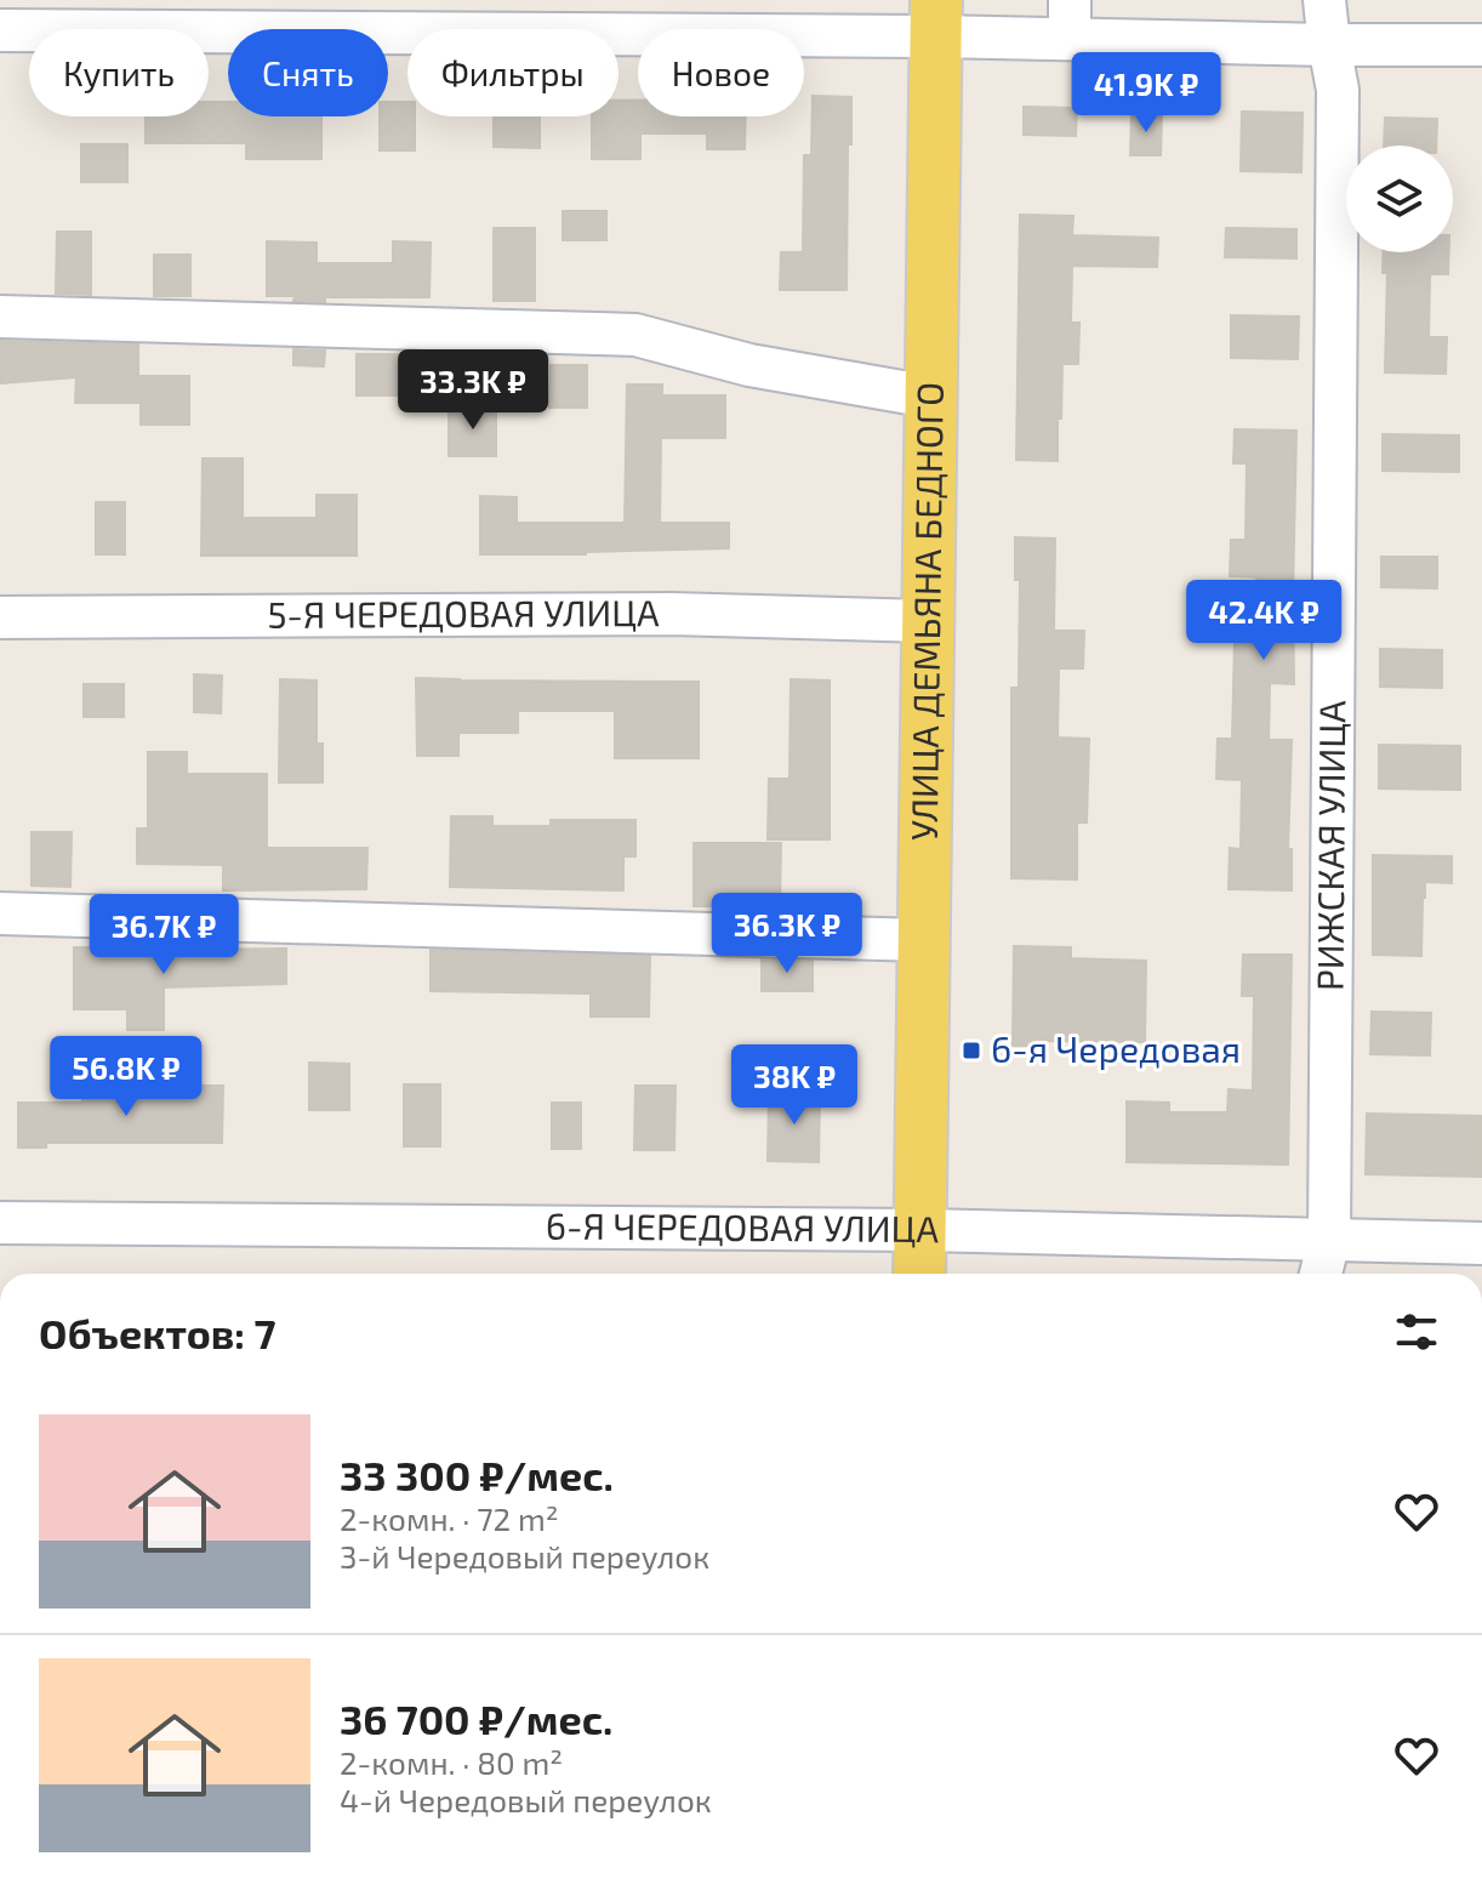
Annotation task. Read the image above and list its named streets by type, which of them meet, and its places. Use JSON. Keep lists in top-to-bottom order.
{
  "streets": {
    "main road": ["УЛИЦА ДЕМЬЯНА БЕДНОГО"],
    "street": ["5-Я ЧЕРЕДОВАЯ УЛИЦА", "РИЖСКАЯ УЛИЦА", "6-Я ЧЕРЕДОВАЯ УЛИЦА"]
  },
  "crossings": [
    ["УЛИЦА ДЕМЬЯНА БЕДНОГО", "5-Я ЧЕРЕДОВАЯ УЛИЦА"],
    ["УЛИЦА ДЕМЬЯНА БЕДНОГО", "6-Я ЧЕРЕДОВАЯ УЛИЦА"],
    ["РИЖСКАЯ УЛИЦА", "6-Я ЧЕРЕДОВАЯ УЛИЦА"]
  ],
  "places": {
    "transit": ["6-я Чередовая"]
  },
  "page": {
    "chip": [
      "Купить",
      "Снять",
      "Фильтры",
      "Новое"
    ],
    "price": [
      "41.9K ₽",
      "33.3K ₽",
      "42.4K ₽",
      "36.3K ₽",
      "36.7K ₽",
      "56.8K ₽",
      "38K ₽"
    ],
    "heading": "Объектов: 7",
    "list": [
      {
        "name": "33 300 ₽/мес.",
        "note": "2-комн. · 72 m² · 3-й Чередовый переулок"
      },
      {
        "name": "36 700 ₽/мес.",
        "note": "2-комн. · 80 m² · 4-й Чередовый переулок"
      }
    ]
  }
}
